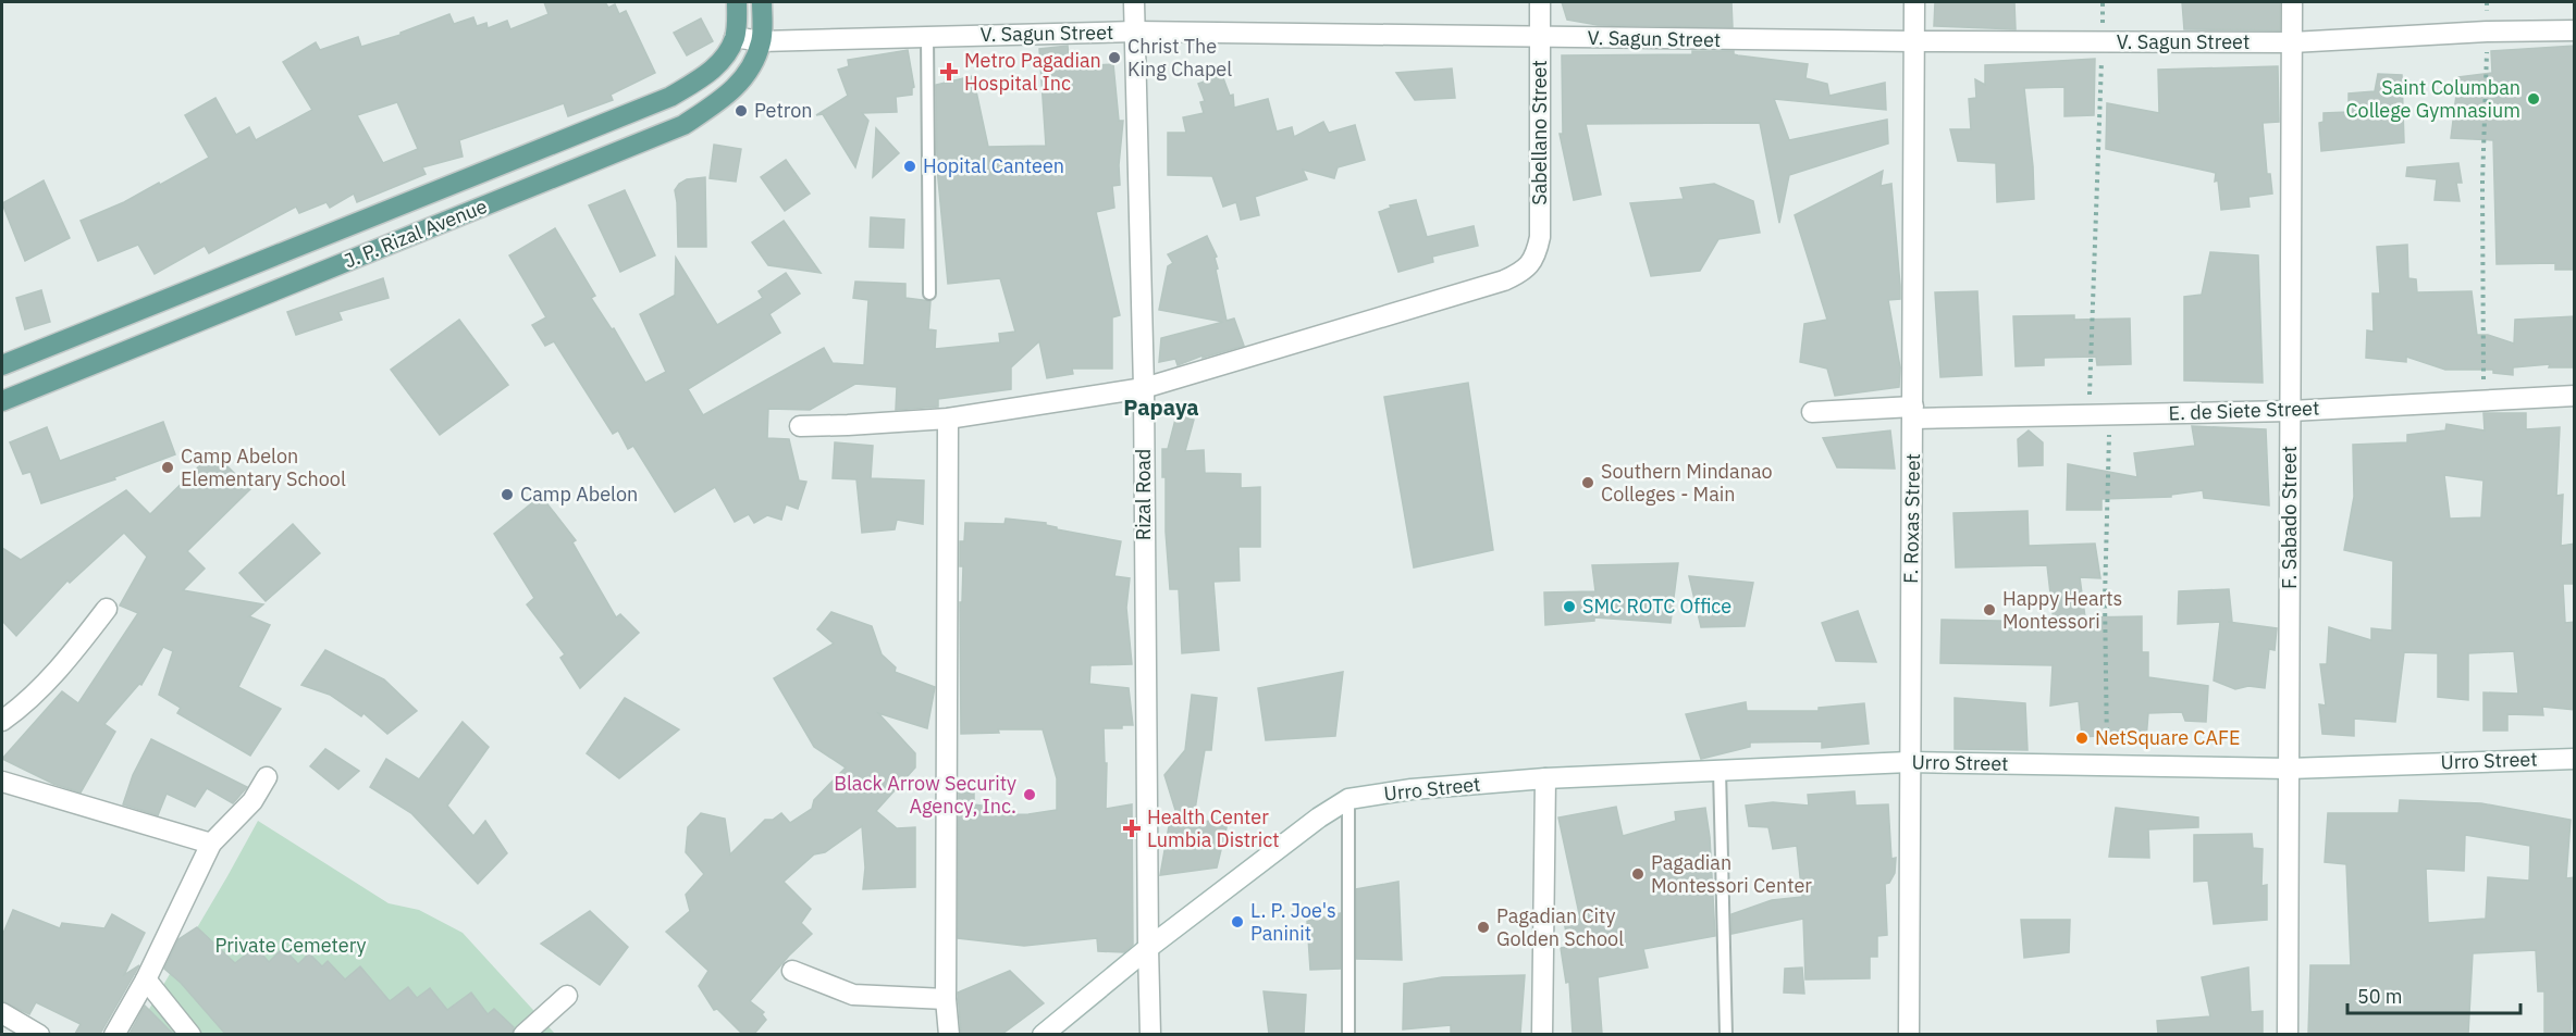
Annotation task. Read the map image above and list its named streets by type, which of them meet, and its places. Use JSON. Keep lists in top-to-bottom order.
{
  "streets": {
    "main road": ["J. P. Rizal Avenue"],
    "street": [
      "V. Sagun Street",
      "Sabellano Street",
      "E. de Siete Street",
      "Rizal Road",
      "F. Sabado Street",
      "F. Roxas Street",
      "Urro Street"
    ]
  },
  "crossings": [
    ["V. Sagun Street", "Sabellano Street"],
    ["V. Sagun Street", "J. P. Rizal Avenue"],
    ["V. Sagun Street", "Rizal Road"],
    ["V. Sagun Street", "F. Sabado Street"],
    ["V. Sagun Street", "F. Roxas Street"],
    ["Sabellano Street", "Rizal Road"],
    ["E. de Siete Street", "F. Sabado Street"],
    ["E. de Siete Street", "F. Roxas Street"],
    ["F. Sabado Street", "Urro Street"],
    ["F. Roxas Street", "Urro Street"]
  ],
  "districts": ["Papaya"],
  "parks": ["Private Cemetery"],
  "places": {
    "other": [
      "Christ The King Chapel",
      "Saint Columban College Gymnasium",
      "Petron",
      "Hopital Canteen",
      "Camp Abelon Elementary School",
      "Southern Mindanao Colleges - Main",
      "Camp Abelon",
      "SMC ROTC Office",
      "Happy Hearts Montessori",
      "NetSquare CAFE",
      "Black Arrow Security Agency, Inc.",
      "Pagadian Montessori Center",
      "L. P. Joe's Paninit",
      "Pagadian City Golden School"
    ],
    "health": ["Metro Pagadian Hospital Inc", "Health Center Lumbia District"]
  },
  "scale_bar": "50 m"
}
